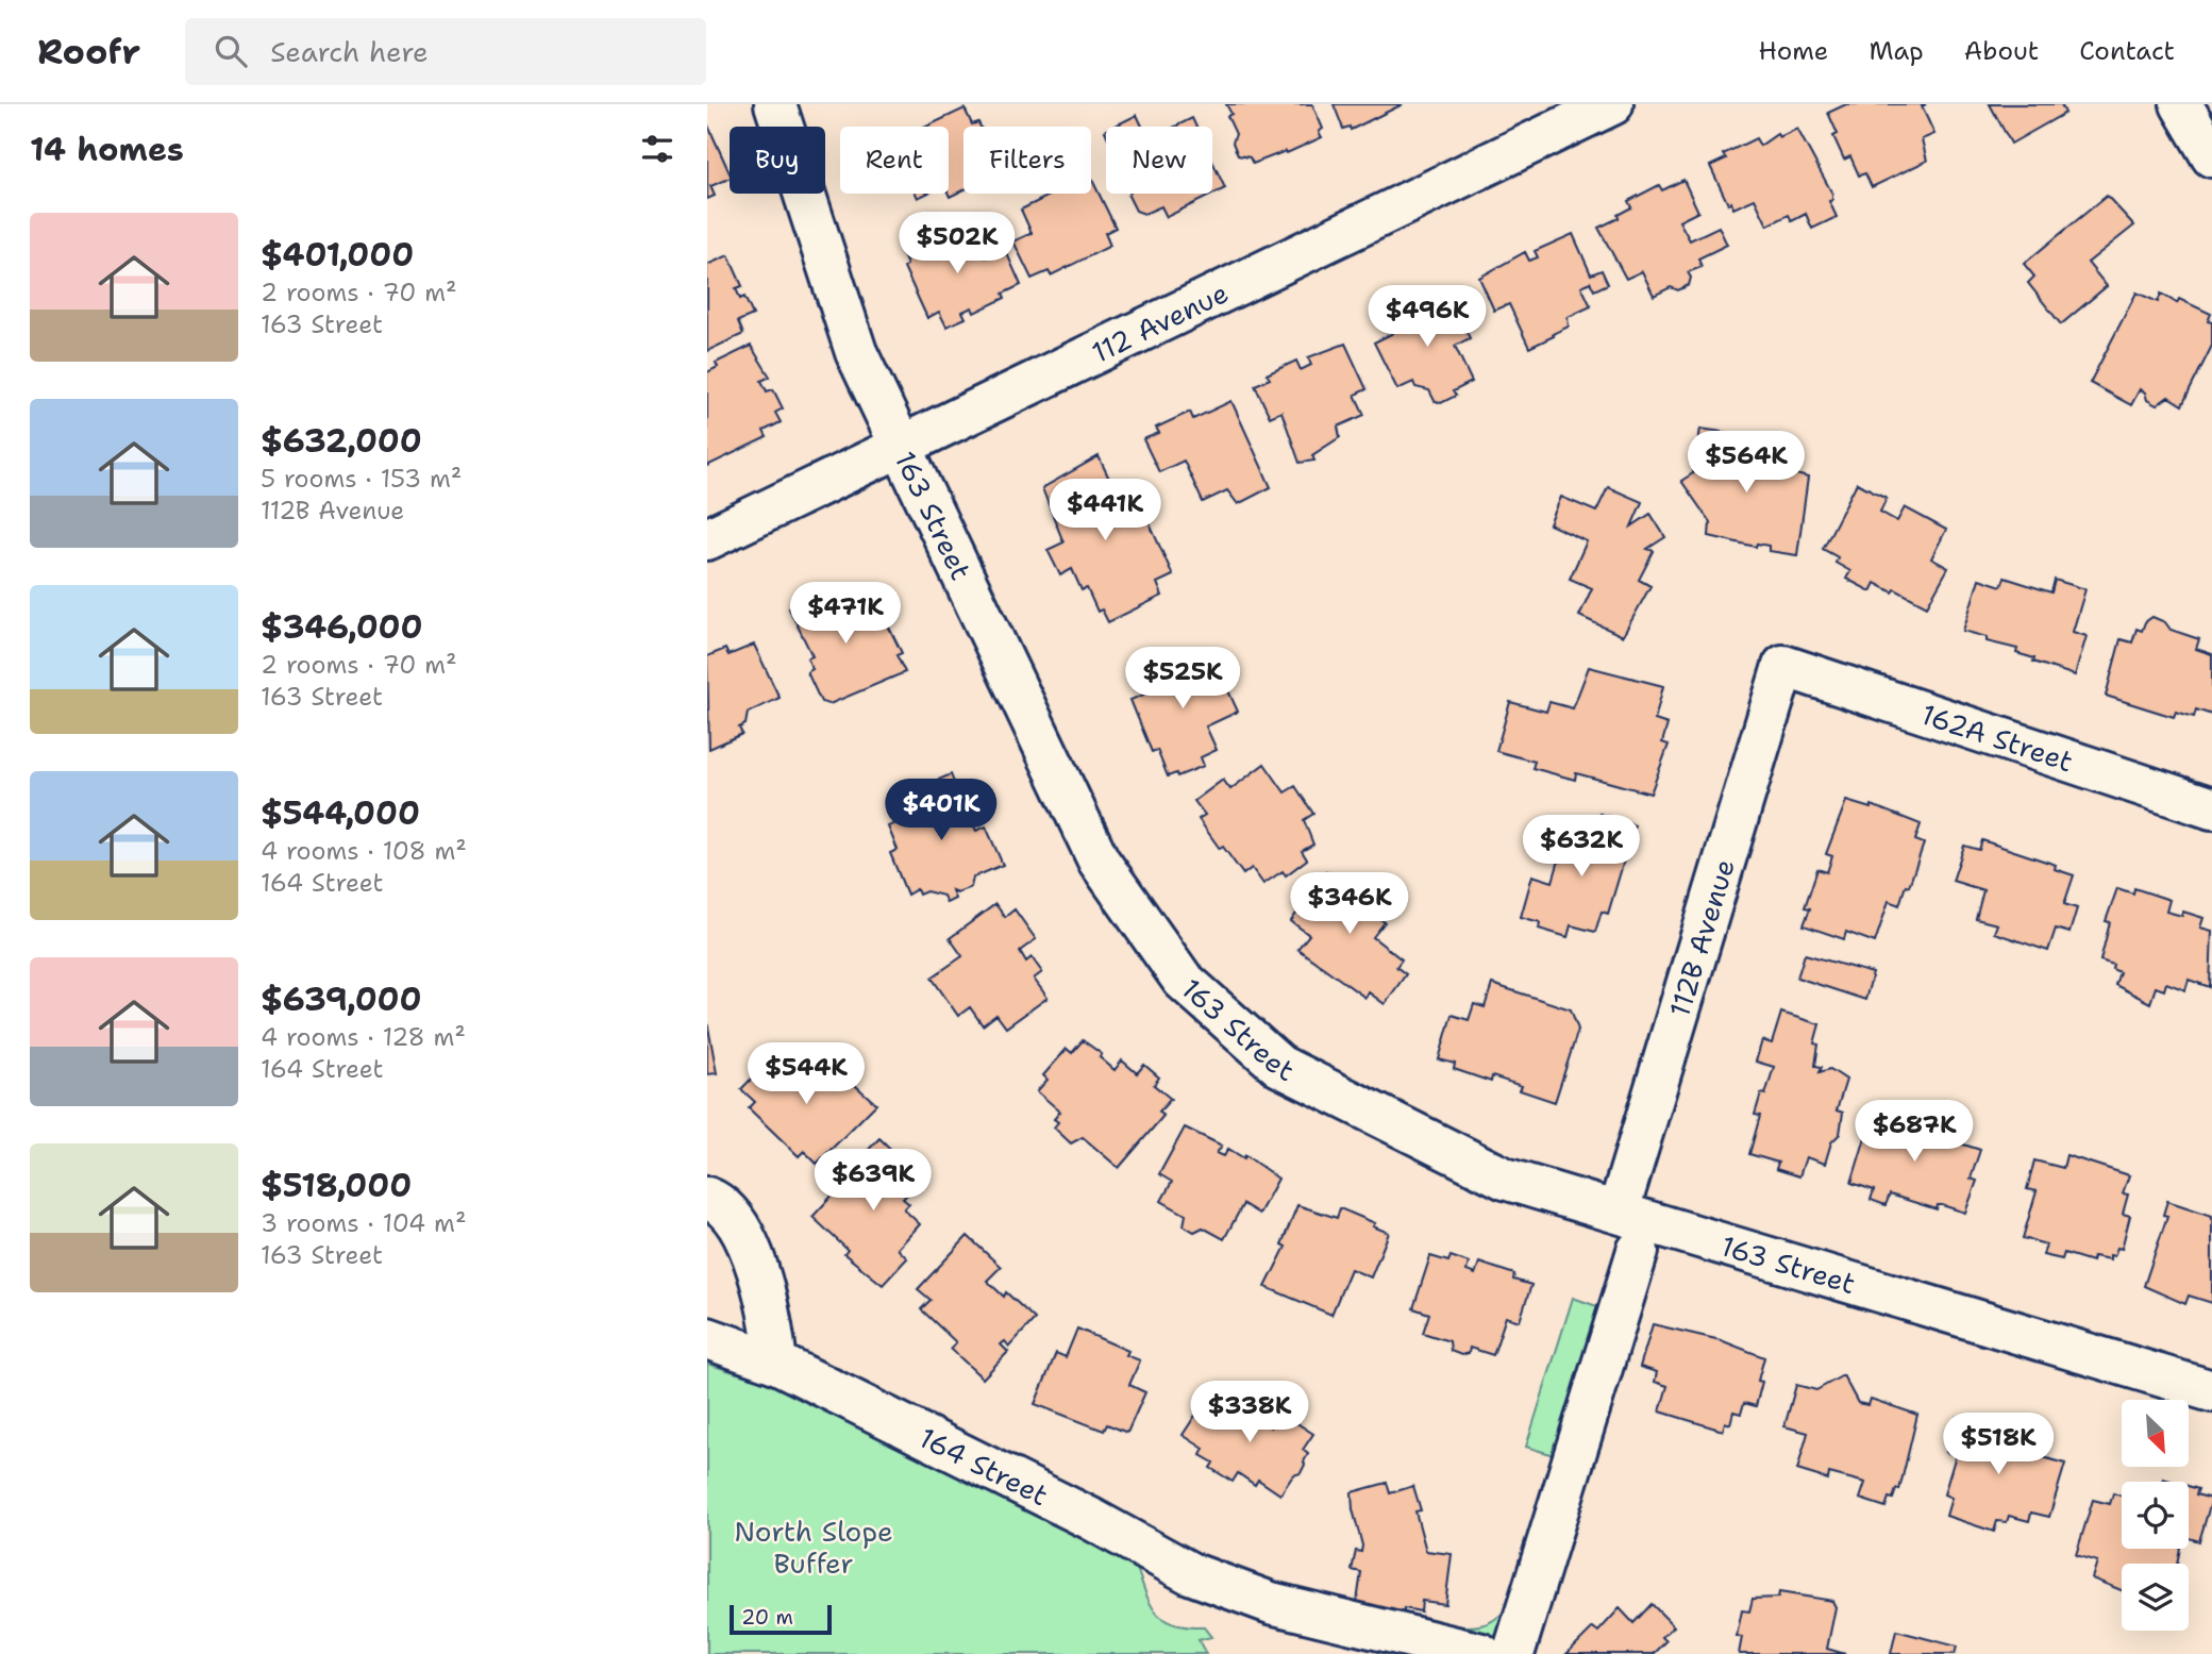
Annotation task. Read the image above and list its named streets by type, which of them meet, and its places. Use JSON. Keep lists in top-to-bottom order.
{
  "streets": {
    "street": [
      "112 Avenue",
      "163 Street",
      "162A Street",
      "112B Avenue",
      "164 Street"
    ]
  },
  "crossings": [
    ["112 Avenue", "163 Street"],
    ["163 Street", "112B Avenue"],
    ["162A Street", "112B Avenue"]
  ],
  "parks": ["North Slope Buffer"],
  "scale_bar": "20 m",
  "north": "bottom right",
  "page": {
    "header": "Roofr",
    "search": "Search here",
    "nav": [
      "Home",
      "Map",
      "About",
      "Contact"
    ],
    "heading": "14 homes",
    "chip": [
      "Buy",
      "Rent",
      "Filters",
      "New"
    ],
    "list": [
      {
        "name": "$401,000",
        "note": "2 rooms · 70 m² · 163 Street"
      },
      {
        "name": "$632,000",
        "note": "5 rooms · 153 m² · 112B Avenue"
      },
      {
        "name": "$346,000",
        "note": "2 rooms · 70 m² · 163 Street"
      },
      {
        "name": "$544,000",
        "note": "4 rooms · 108 m² · 164 Street"
      },
      {
        "name": "$639,000",
        "note": "4 rooms · 128 m² · 164 Street"
      },
      {
        "name": "$518,000",
        "note": "3 rooms · 104 m² · 163 Street"
      }
    ],
    "price": [
      "$502K",
      "$496K",
      "$564K",
      "$441K",
      "$471K",
      "$525K",
      "$401K",
      "$632K",
      "$346K",
      "$544K",
      "$687K",
      "$639K",
      "$338K",
      "$518K"
    ],
    "scale": "20 m"
  }
}
